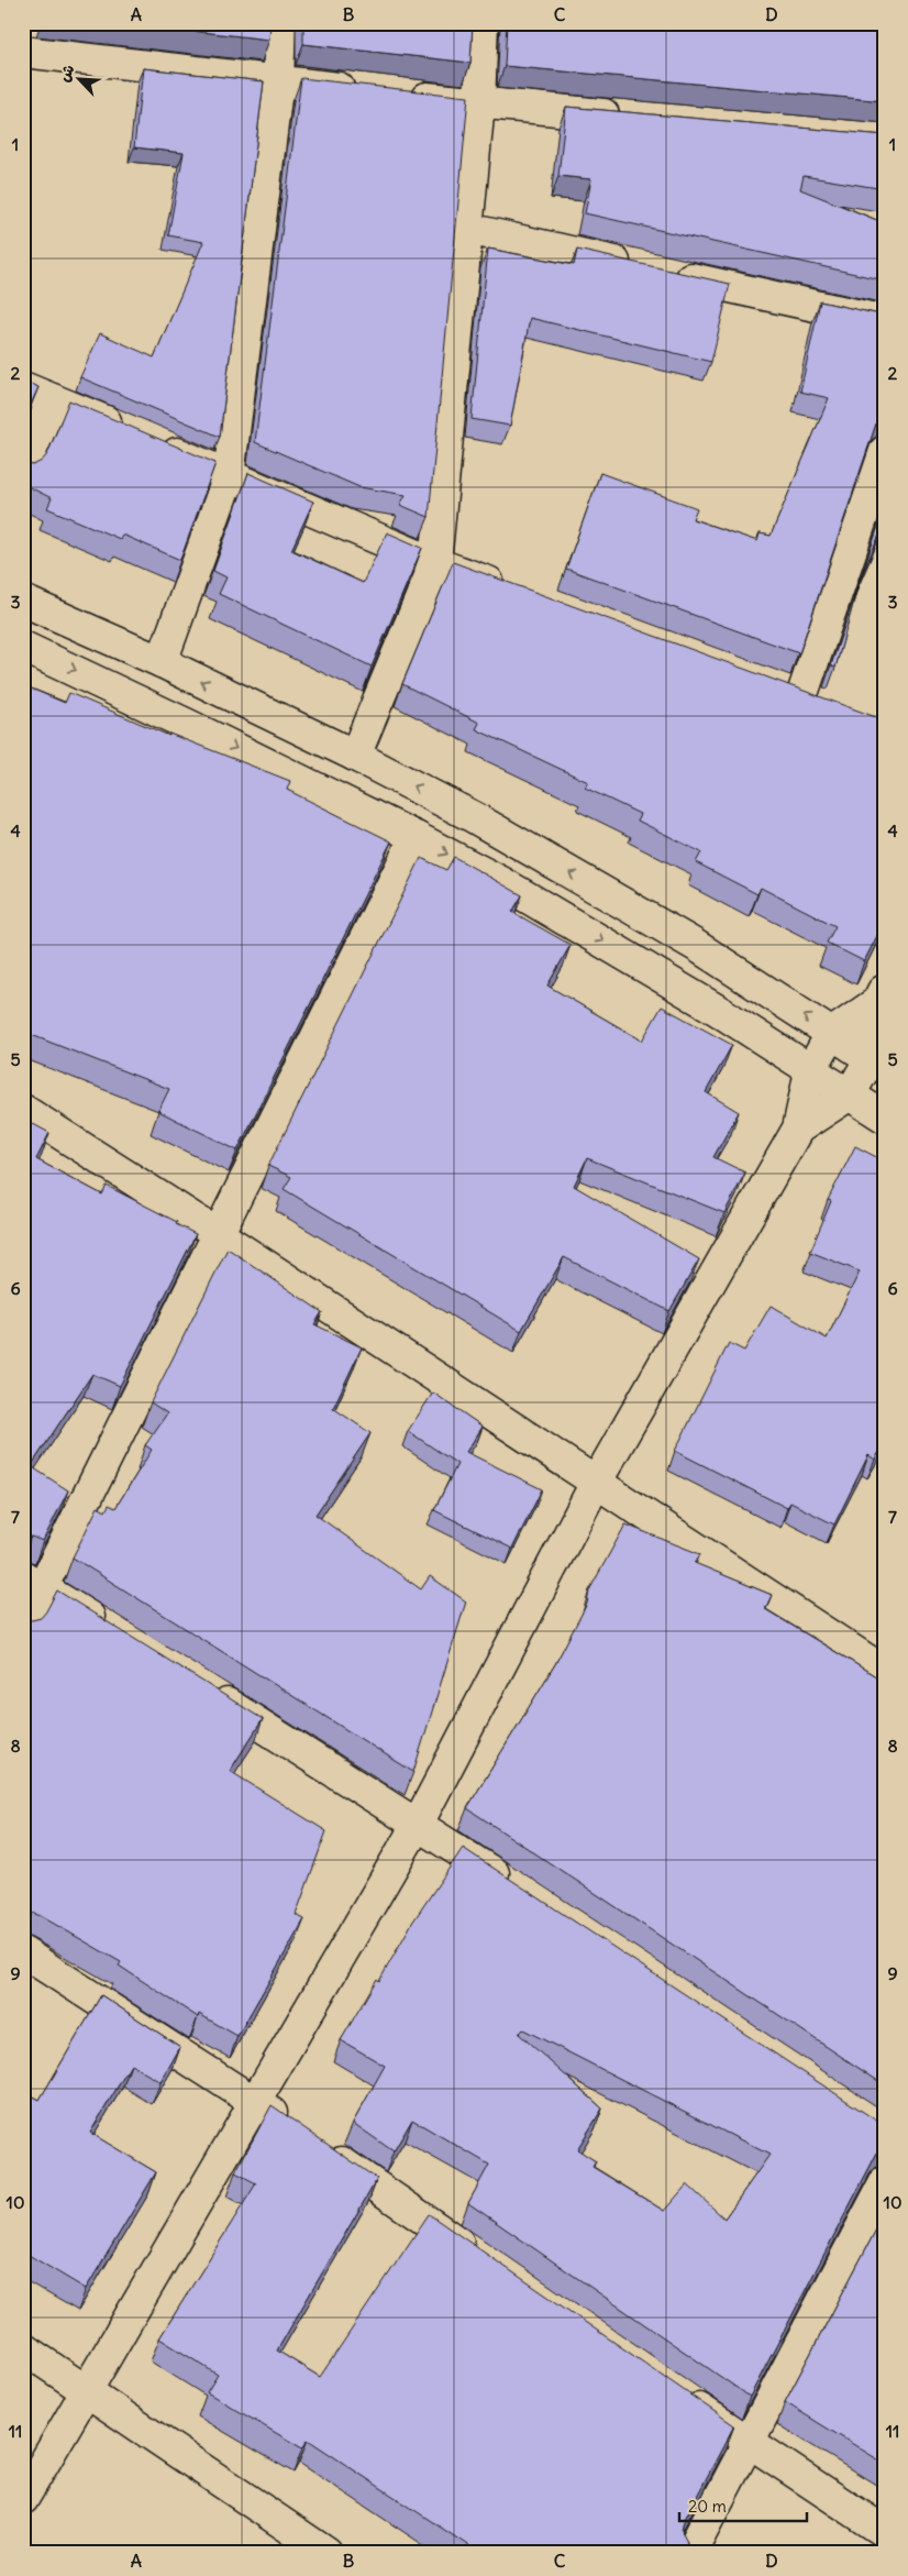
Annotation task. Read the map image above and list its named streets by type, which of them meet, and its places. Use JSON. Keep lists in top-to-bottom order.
{
  "scale_bar": "20 m",
  "north": "top left",
  "grid": {
    "columns": [
      "A",
      "B",
      "C",
      "D"
    ],
    "rows": [
      "1",
      "2",
      "3",
      "4",
      "5",
      "6",
      "7",
      "8",
      "9",
      "10",
      "11"
    ]
  }
}
